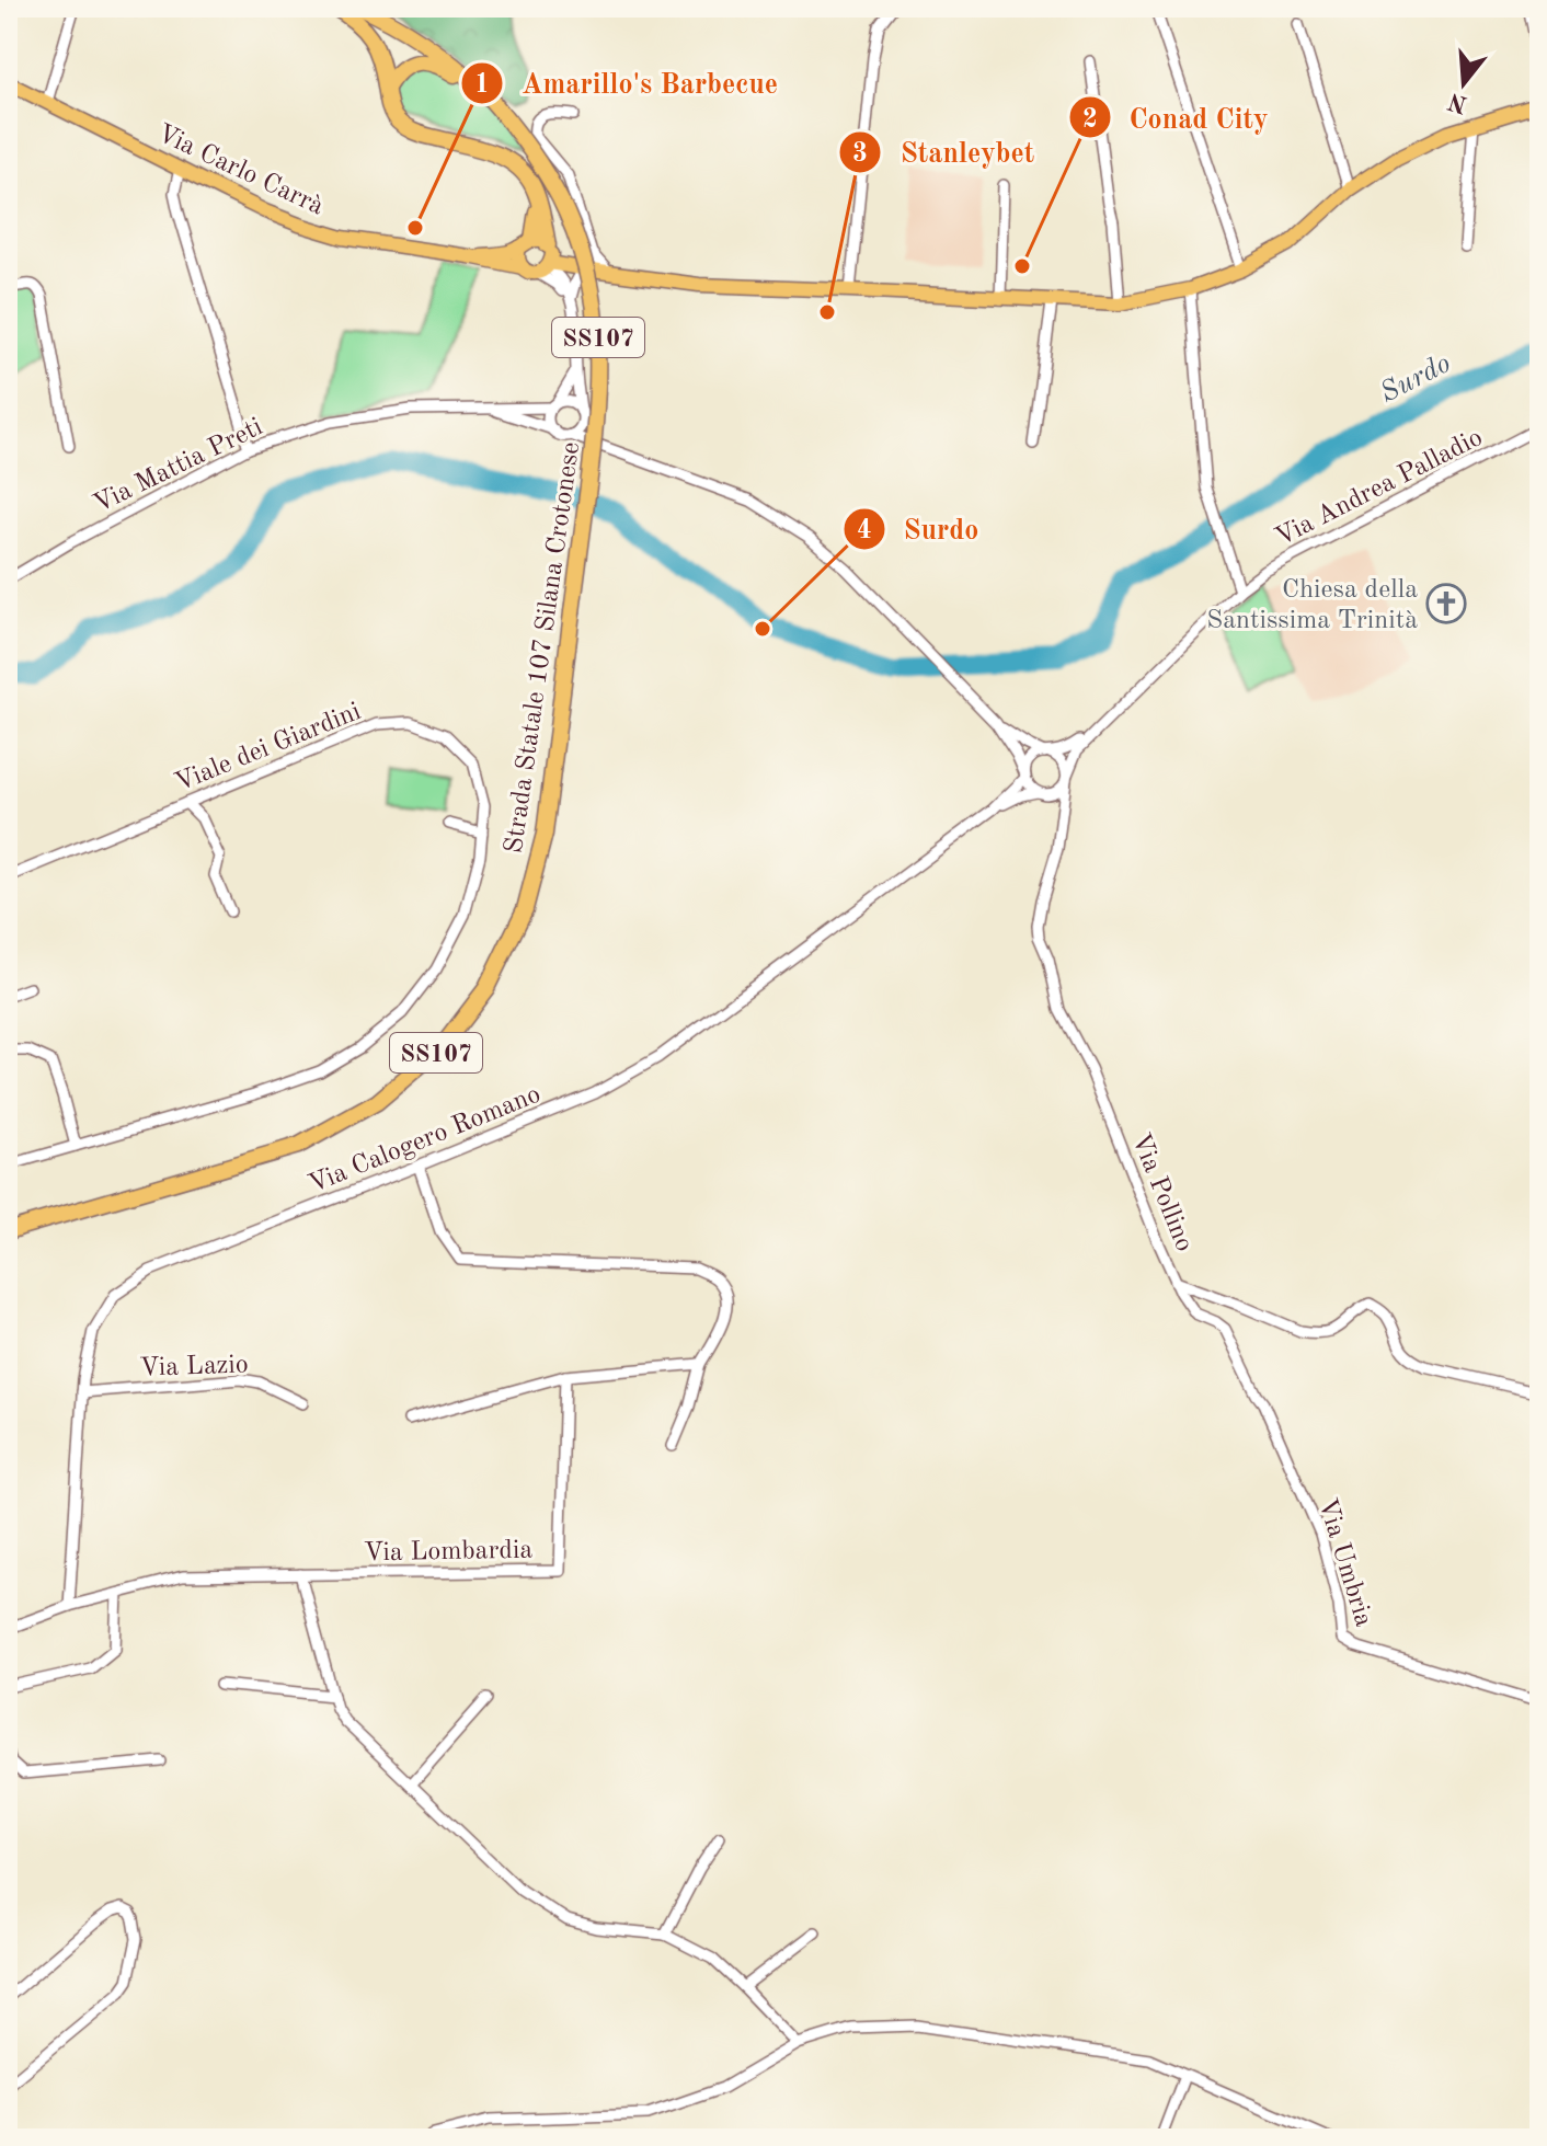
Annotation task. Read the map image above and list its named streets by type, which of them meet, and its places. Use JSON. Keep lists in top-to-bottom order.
{
  "streets": {
    "highway": ["SS107", "Strada Statale 107 Silana Crotonese"],
    "main road": ["Via Carlo Carrà"],
    "street": [
      "Via Mattia Preti",
      "Via Andrea Palladio",
      "Viale dei Giardini",
      "Via Calogero Romano",
      "Via Pollino",
      "Via Lazio",
      "Via Lombardia",
      "Via Umbria"
    ]
  },
  "crossings": [
    ["Via Calogero Romano", "Via Lazio"],
    ["Via Pollino", "Via Umbria"]
  ],
  "water": ["Surdo"],
  "places": {
    "other": [
      "Amarillo's Barbecue",
      "Conad City",
      "Stanleybet",
      "Surdo"
    ],
    "church": ["Chiesa della Santissima Trinità"]
  },
  "north": "bottom"
}
